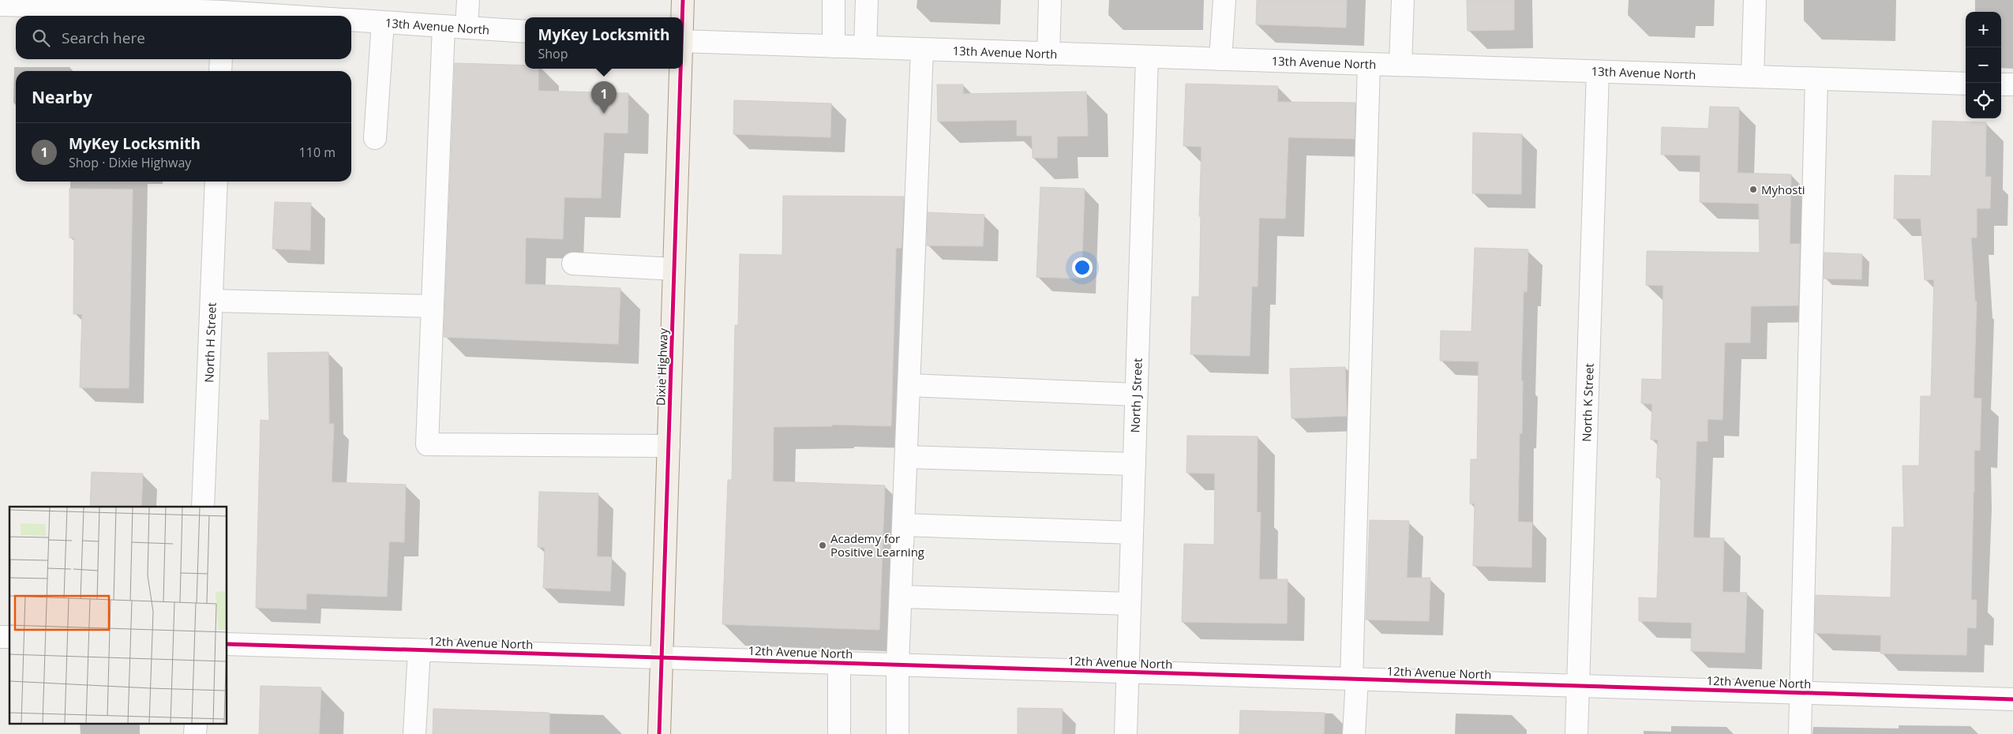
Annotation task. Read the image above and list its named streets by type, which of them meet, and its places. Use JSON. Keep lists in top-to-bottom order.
{
  "streets": {
    "main road": ["Dixie Highway"],
    "street": [
      "13th Avenue North",
      "North H Street",
      "North J Street",
      "North K Street",
      "12th Avenue North"
    ]
  },
  "crossings": [
    ["13th Avenue North", "North J Street"],
    ["13th Avenue North", "North K Street"],
    ["Dixie Highway", "12th Avenue North"],
    ["North J Street", "12th Avenue North"],
    ["North K Street", "12th Avenue North"]
  ],
  "places": ["Myhosti", "Academy for Positive Learning"],
  "page": {
    "map_buttons": ["+", "−"],
    "search": "Search here",
    "popup": ["MyKey Locksmith", "Shop"],
    "heading": "Nearby",
    "pins": "1",
    "list": [
      {
        "mark": "1",
        "name": "MyKey Locksmith",
        "note": "Shop · Dixie Highway",
        "value": "110 m"
      }
    ]
  }
}
